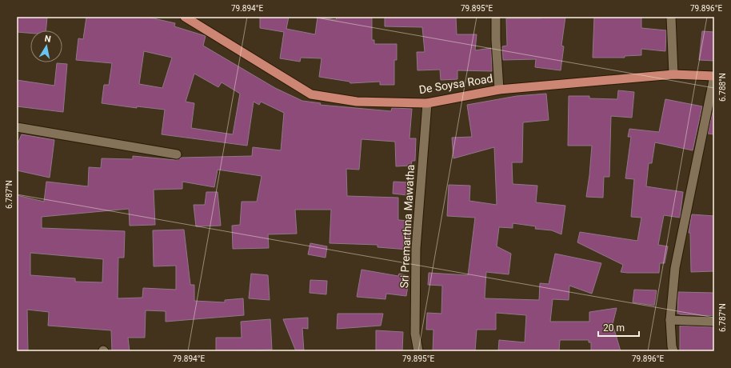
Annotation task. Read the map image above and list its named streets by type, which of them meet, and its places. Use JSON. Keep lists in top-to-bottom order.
{
  "streets": {
    "main road": ["De Soysa Road"],
    "street": ["Sri Premarthna Mawatha"]
  },
  "crossings": [
    ["De Soysa Road", "Sri Premarthna Mawatha"]
  ],
  "scale_bar": "20 m",
  "north": "top",
  "coordinates": [
    "79.894°E",
    "79.895°E",
    "79.896°E",
    "6.788°N",
    "6.787°N"
  ]
}
